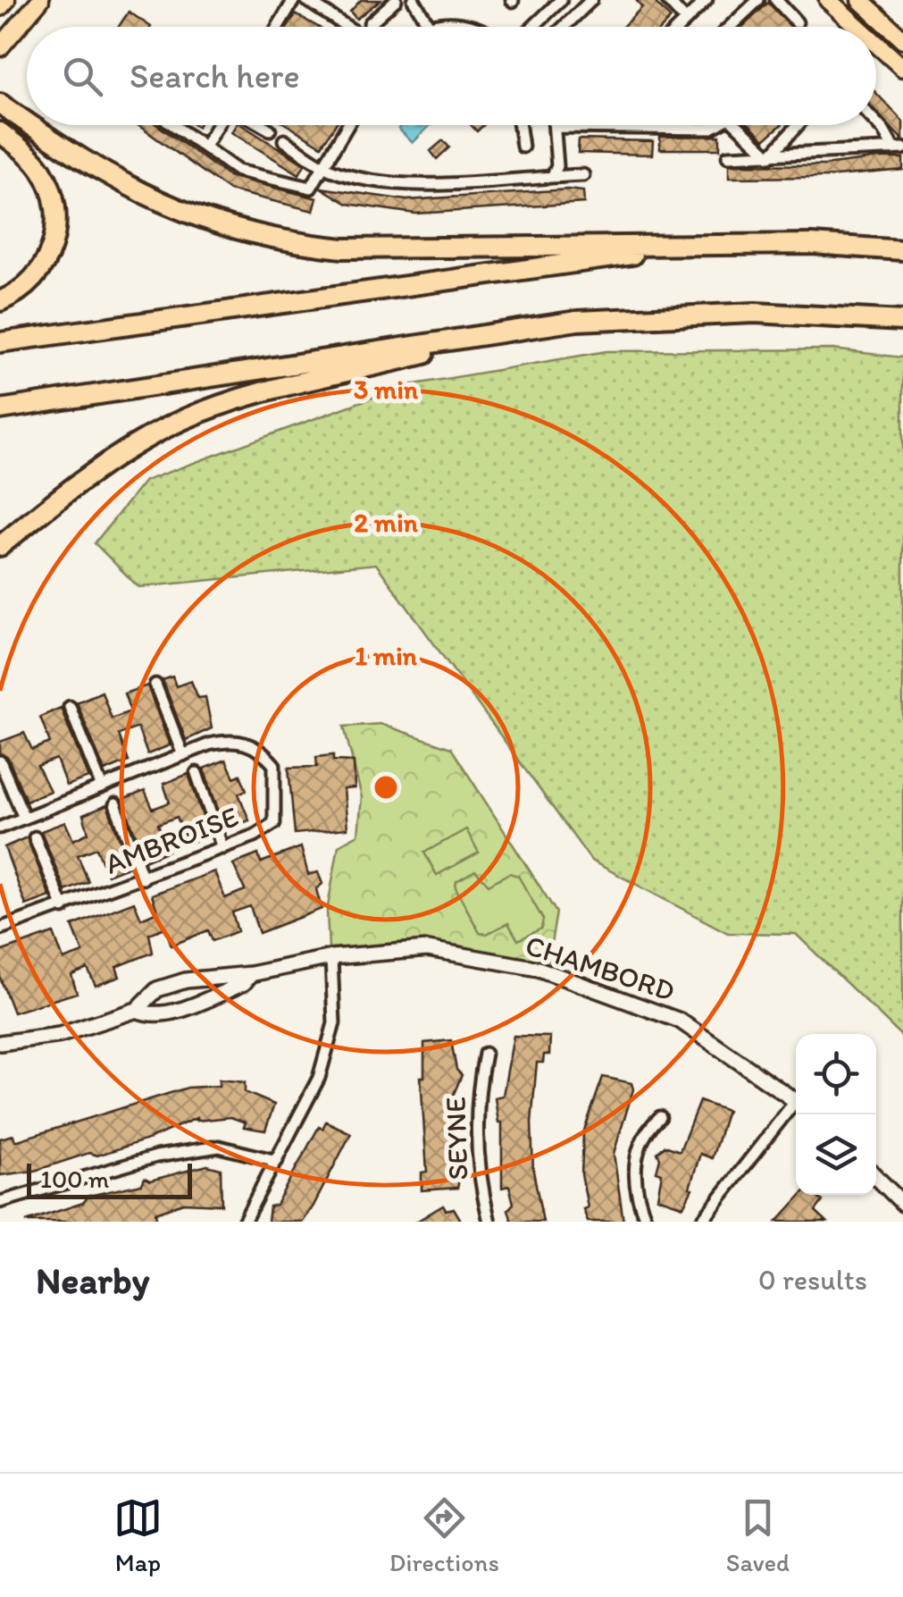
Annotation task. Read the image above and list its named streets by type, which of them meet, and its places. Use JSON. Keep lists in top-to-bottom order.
{
  "streets": {
    "street": ["AMBROISE", "CHAMBORD", "SEYNE"]
  },
  "scale_bar": "100 m",
  "page": {
    "search": "Search here",
    "scale": "100 m",
    "heading": ["Nearby", "0 results"],
    "nav": ["Map", "Directions", "Saved"]
  },
  "rings": ["3 min", "2 min", "1 min"]
}
